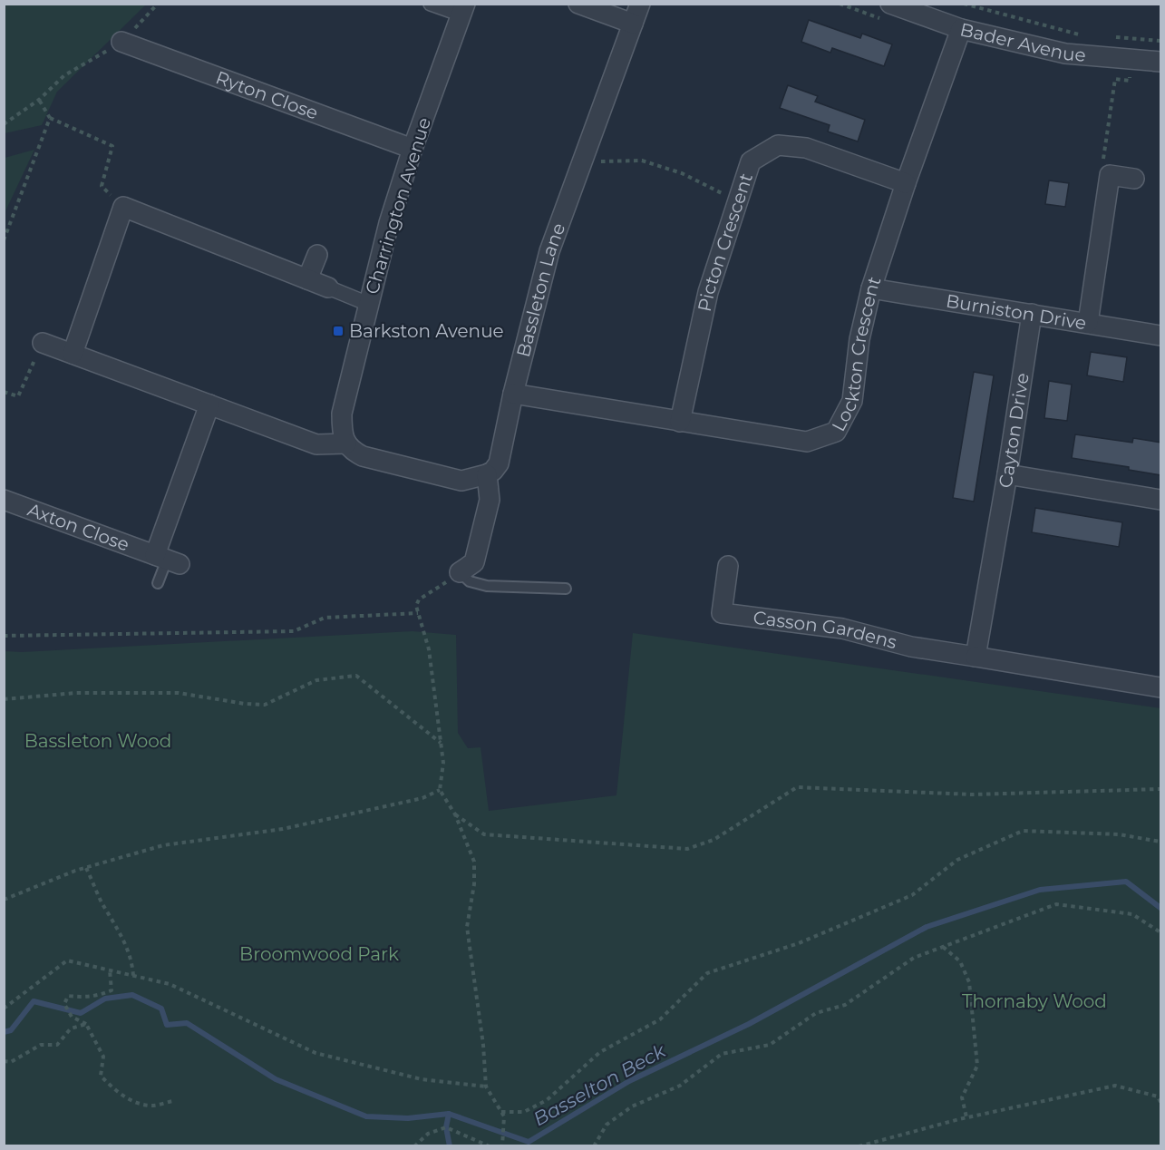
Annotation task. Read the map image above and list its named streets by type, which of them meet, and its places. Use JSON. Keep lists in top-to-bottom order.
{
  "streets": {
    "street": [
      "Bader Avenue",
      "Ryton Close",
      "Charrington Avenue",
      "Picton Crescent",
      "Bassleton Lane",
      "Burniston Drive",
      "Lockton Crescent",
      "Cayton Drive",
      "Axton Close",
      "Casson Gardens"
    ]
  },
  "crossings": [
    ["Bader Avenue", "Lockton Crescent"],
    ["Ryton Close", "Charrington Avenue"],
    ["Picton Crescent", "Lockton Crescent"],
    ["Bassleton Lane", "Lockton Crescent"],
    ["Burniston Drive", "Lockton Crescent"],
    ["Burniston Drive", "Cayton Drive"],
    ["Cayton Drive", "Casson Gardens"]
  ],
  "water": ["Basselton Beck"],
  "parks": ["Bassleton Wood", "Broomwood Park", "Thornaby Wood"],
  "places": {
    "transit": ["Barkston Avenue"]
  }
}
